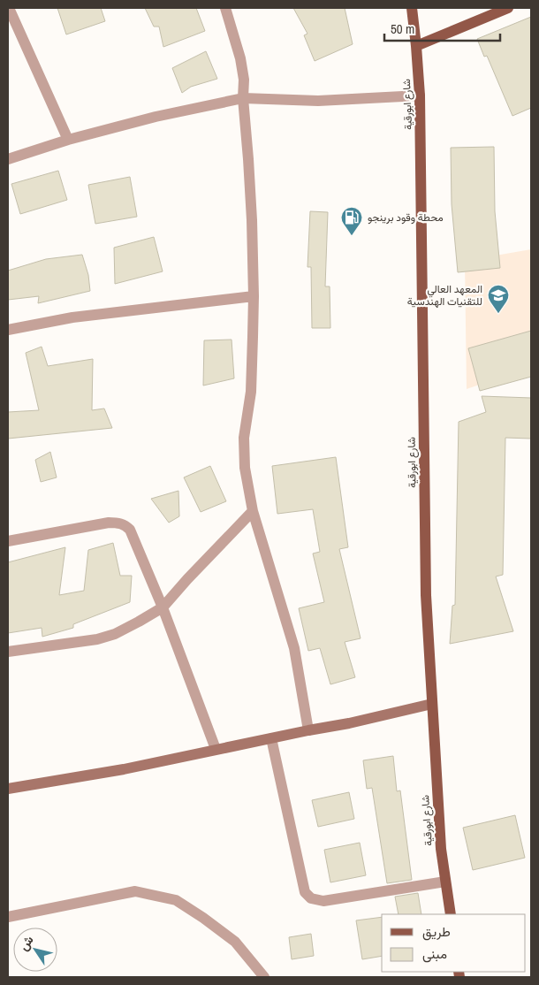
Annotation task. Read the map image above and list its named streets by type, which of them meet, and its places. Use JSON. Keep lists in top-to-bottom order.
{
  "streets": {
    "main road": ["شارع ابورقية"]
  },
  "places": {
    "fuel station": ["محطة وقود برينجو"],
    "school or university": ["المعهد العالي للتقنيات الهندسية"]
  },
  "legend": ["طريق", "مبنى"],
  "scale_bar": "50 m",
  "north": "top left"
}
